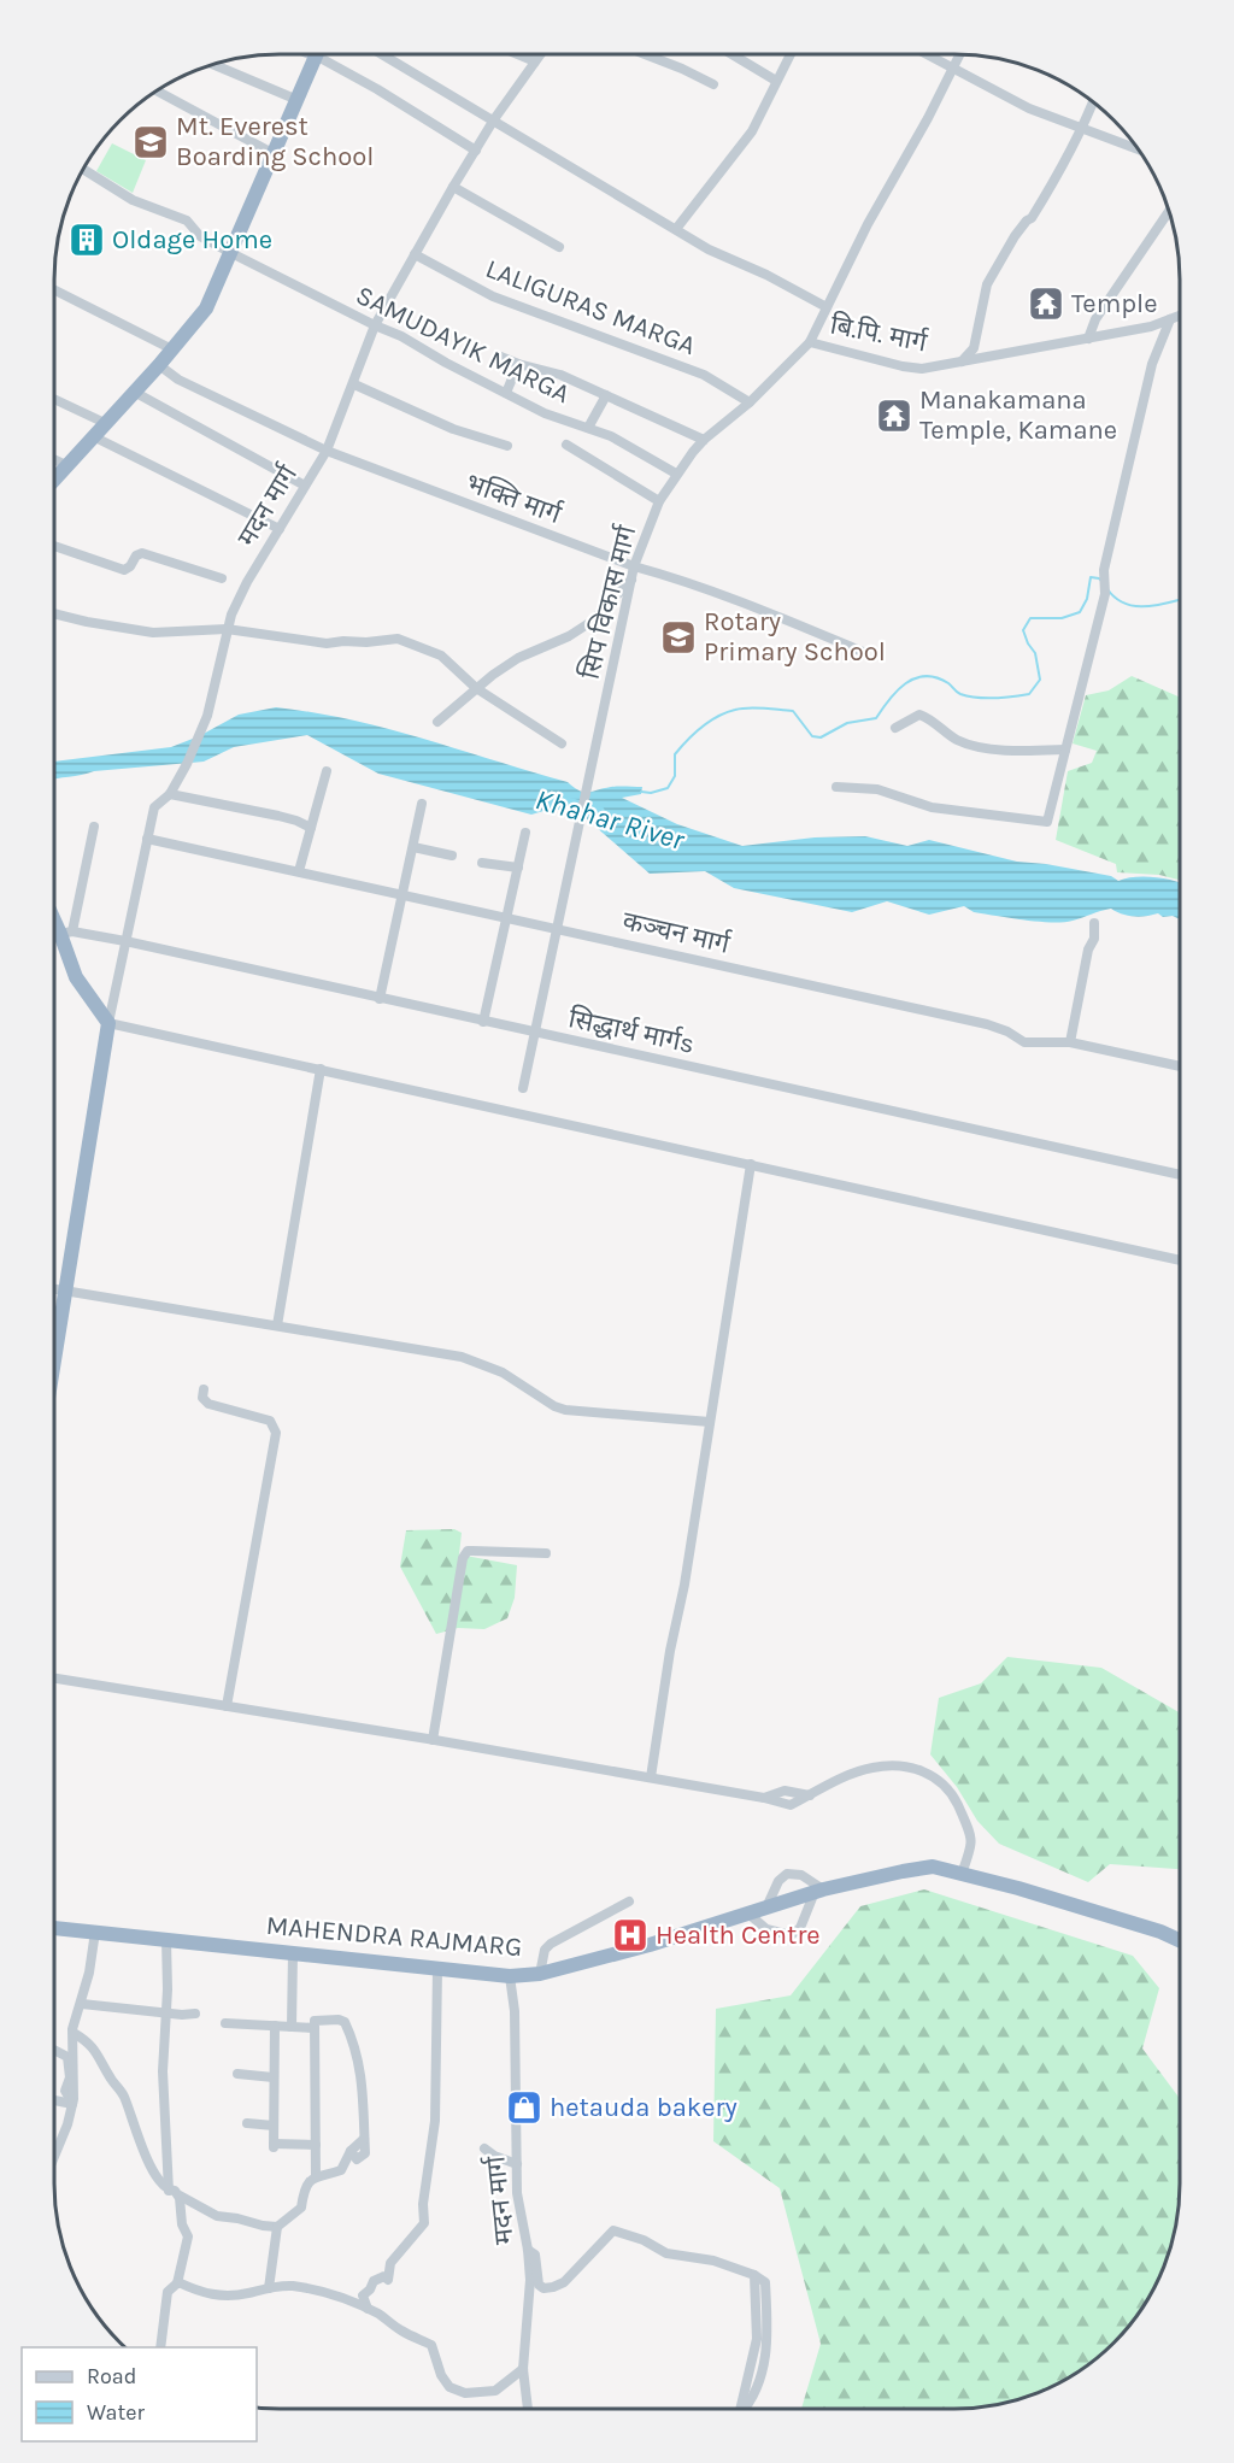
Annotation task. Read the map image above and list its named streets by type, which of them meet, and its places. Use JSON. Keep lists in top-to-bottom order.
{
  "streets": {
    "highway": ["MAHENDRA RAJMARG"],
    "street": [
      "LALIGURAS MARGA",
      "बि.पि. मार्ग",
      "SAMUDAYIK MARGA",
      "भक्ति मार्ग",
      "मदन मार्ग",
      "सिप विकास मार्ग",
      "कञ्चन मार्ग",
      "सिद्धार्थ मार्गs"
    ]
  },
  "crossings": [
    ["LALIGURAS MARGA", "मदन मार्ग"],
    ["LALIGURAS MARGA", "सिप विकास मार्ग"],
    ["बि.पि. मार्ग", "सिप विकास मार्ग"],
    ["SAMUDAYIK MARGA", "मदन मार्ग"],
    ["SAMUDAYIK MARGA", "सिप विकास मार्ग"],
    ["भक्ति मार्ग", "मदन मार्ग"],
    ["भक्ति मार्ग", "सिप विकास मार्ग"],
    ["मदन मार्ग", "कञ्चन मार्ग"],
    ["मदन मार्ग", "सिद्धार्थ मार्गs"],
    ["मदन मार्ग", "MAHENDRA RAJMARG"],
    ["सिप विकास मार्ग", "कञ्चन मार्ग"],
    ["सिप विकास मार्ग", "सिद्धार्थ मार्गs"]
  ],
  "water": ["Khahar River"],
  "places": {
    "school or university": ["Mt. Everest Boarding School", "Rotary Primary School"],
    "building": ["Oldage Home"],
    "temple": ["Temple", "Manakamana Temple, Kamane"],
    "hospital": ["Health Centre"],
    "shop": ["hetauda bakery"]
  },
  "legend": ["Road", "Water"]
}
